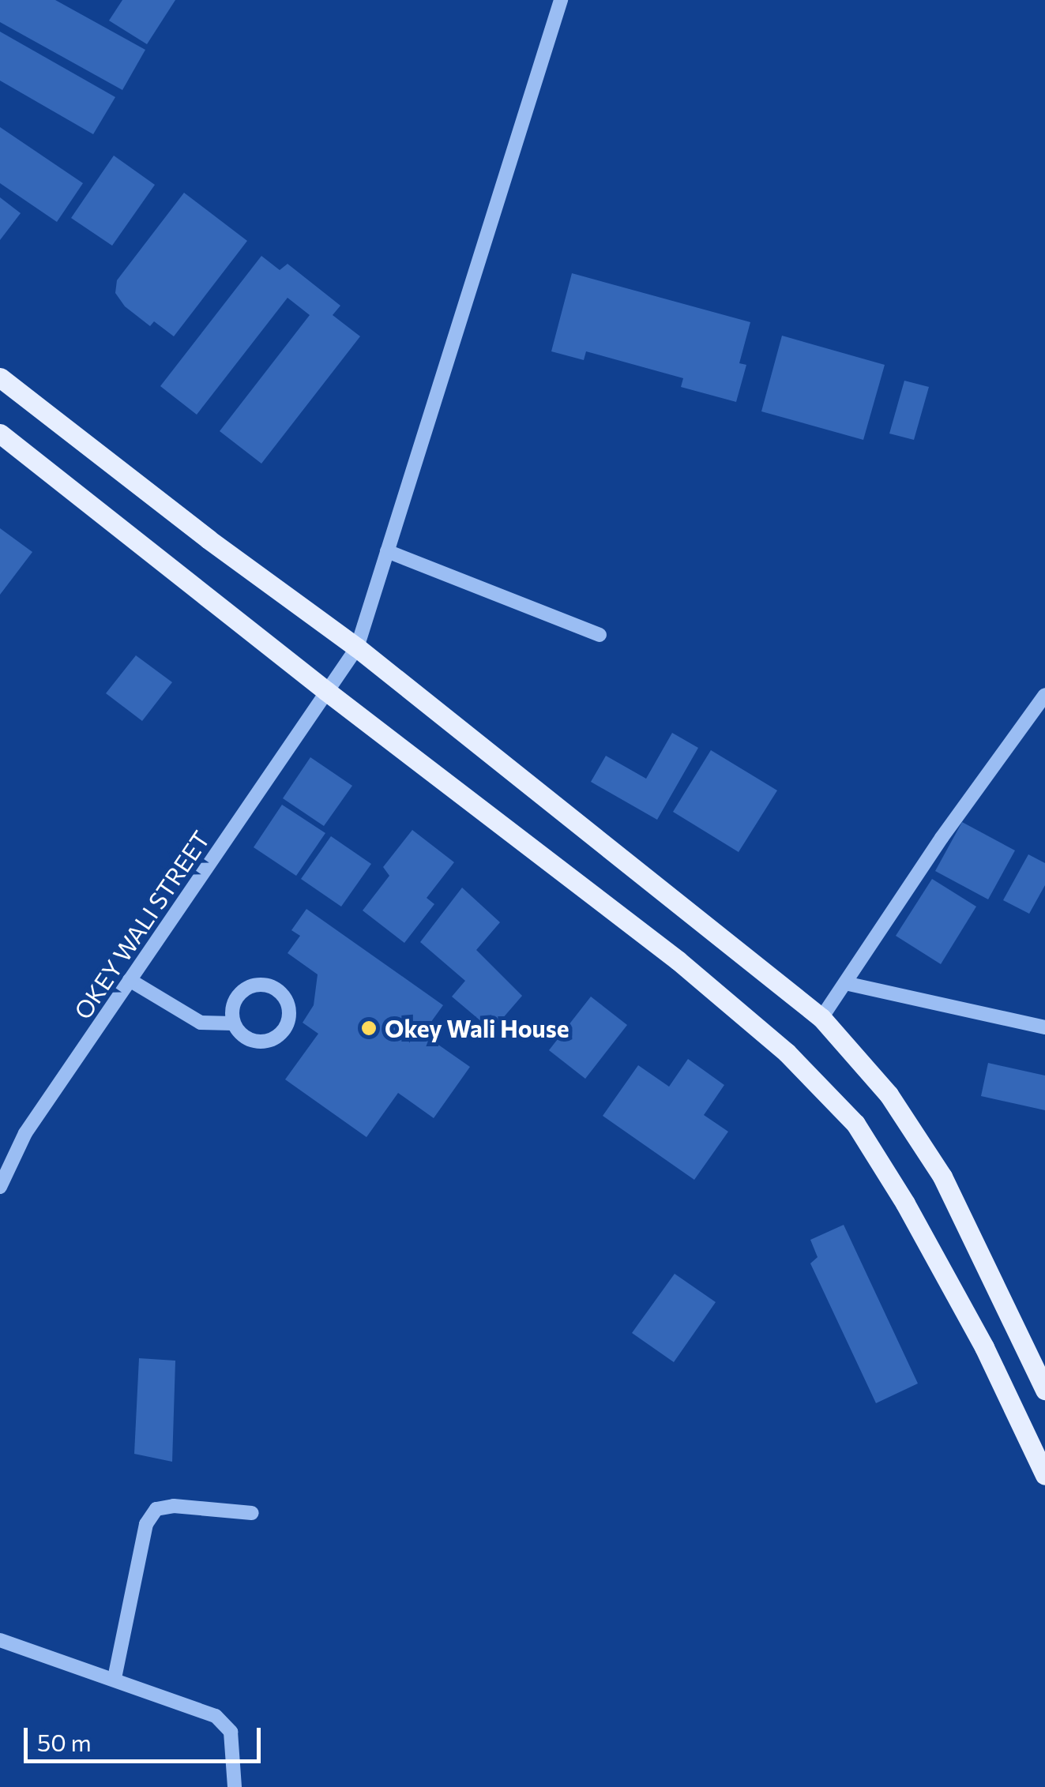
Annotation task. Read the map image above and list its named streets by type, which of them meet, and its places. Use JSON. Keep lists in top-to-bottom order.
{
  "streets": {
    "street": ["OKEY WALI STREET"]
  },
  "places": ["Okey Wali House"],
  "scale_bar": "50 m"
}
